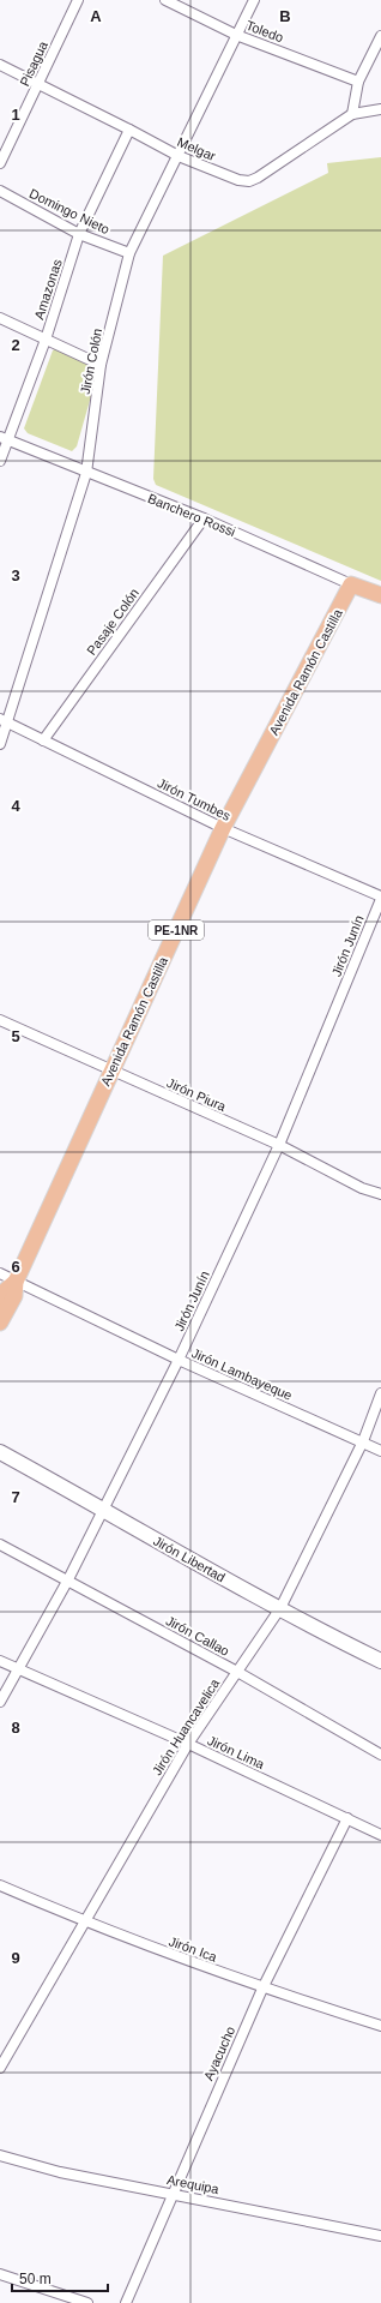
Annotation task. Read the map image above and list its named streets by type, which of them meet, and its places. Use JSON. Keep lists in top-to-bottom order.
{
  "streets": {
    "main road": ["Banchero Rossi", "Avenida Ramón Castilla", "PE-1NR"],
    "street": [
      "Toledo",
      "Pisagua",
      "Melgar",
      "Domingo Nieto",
      "Amazonas",
      "Jirón Colón",
      "Pasaje Colón",
      "Jirón Tumbes",
      "Jirón Junín",
      "Jirón Piura",
      "Jirón Lambayeque",
      "Jirón Libertad",
      "Jirón Callao",
      "Jirón Huancavelica",
      "Jirón Lima",
      "Jirón Ica",
      "Ayacucho",
      "Arequipa"
    ]
  },
  "crossings": [
    ["Toledo", "Jirón Colón"],
    ["Pisagua", "Melgar"],
    ["Melgar", "Amazonas"],
    ["Melgar", "Jirón Colón"],
    ["Domingo Nieto", "Amazonas"],
    ["Domingo Nieto", "Jirón Colón"],
    ["Amazonas", "Banchero Rossi"],
    ["Jirón Colón", "Banchero Rossi"],
    ["Jirón Colón", "Jirón Tumbes"],
    ["Banchero Rossi", "Pasaje Colón"],
    ["Banchero Rossi", "Avenida Ramón Castilla"],
    ["Pasaje Colón", "Jirón Tumbes"],
    ["Avenida Ramón Castilla", "Jirón Tumbes"],
    ["Avenida Ramón Castilla", "Jirón Piura"],
    ["Avenida Ramón Castilla", "Jirón Lambayeque"],
    ["Jirón Tumbes", "Jirón Junín"],
    ["Jirón Junín", "Jirón Piura"],
    ["Jirón Junín", "Jirón Lambayeque"],
    ["Jirón Junín", "Jirón Libertad"],
    ["Jirón Junín", "Jirón Callao"],
    ["Jirón Junín", "Jirón Lima"],
    ["Jirón Lambayeque", "Jirón Huancavelica"],
    ["Jirón Libertad", "Jirón Huancavelica"],
    ["Jirón Callao", "Jirón Huancavelica"],
    ["Jirón Huancavelica", "Jirón Lima"],
    ["Jirón Huancavelica", "Jirón Ica"],
    ["Jirón Lima", "Ayacucho"],
    ["Jirón Ica", "Ayacucho"],
    ["Ayacucho", "Arequipa"]
  ],
  "scale_bar": "50 m",
  "grid": {
    "columns": ["A", "B"],
    "rows": [
      "1",
      "2",
      "3",
      "4",
      "5",
      "6",
      "7",
      "8",
      "9"
    ]
  }
}
